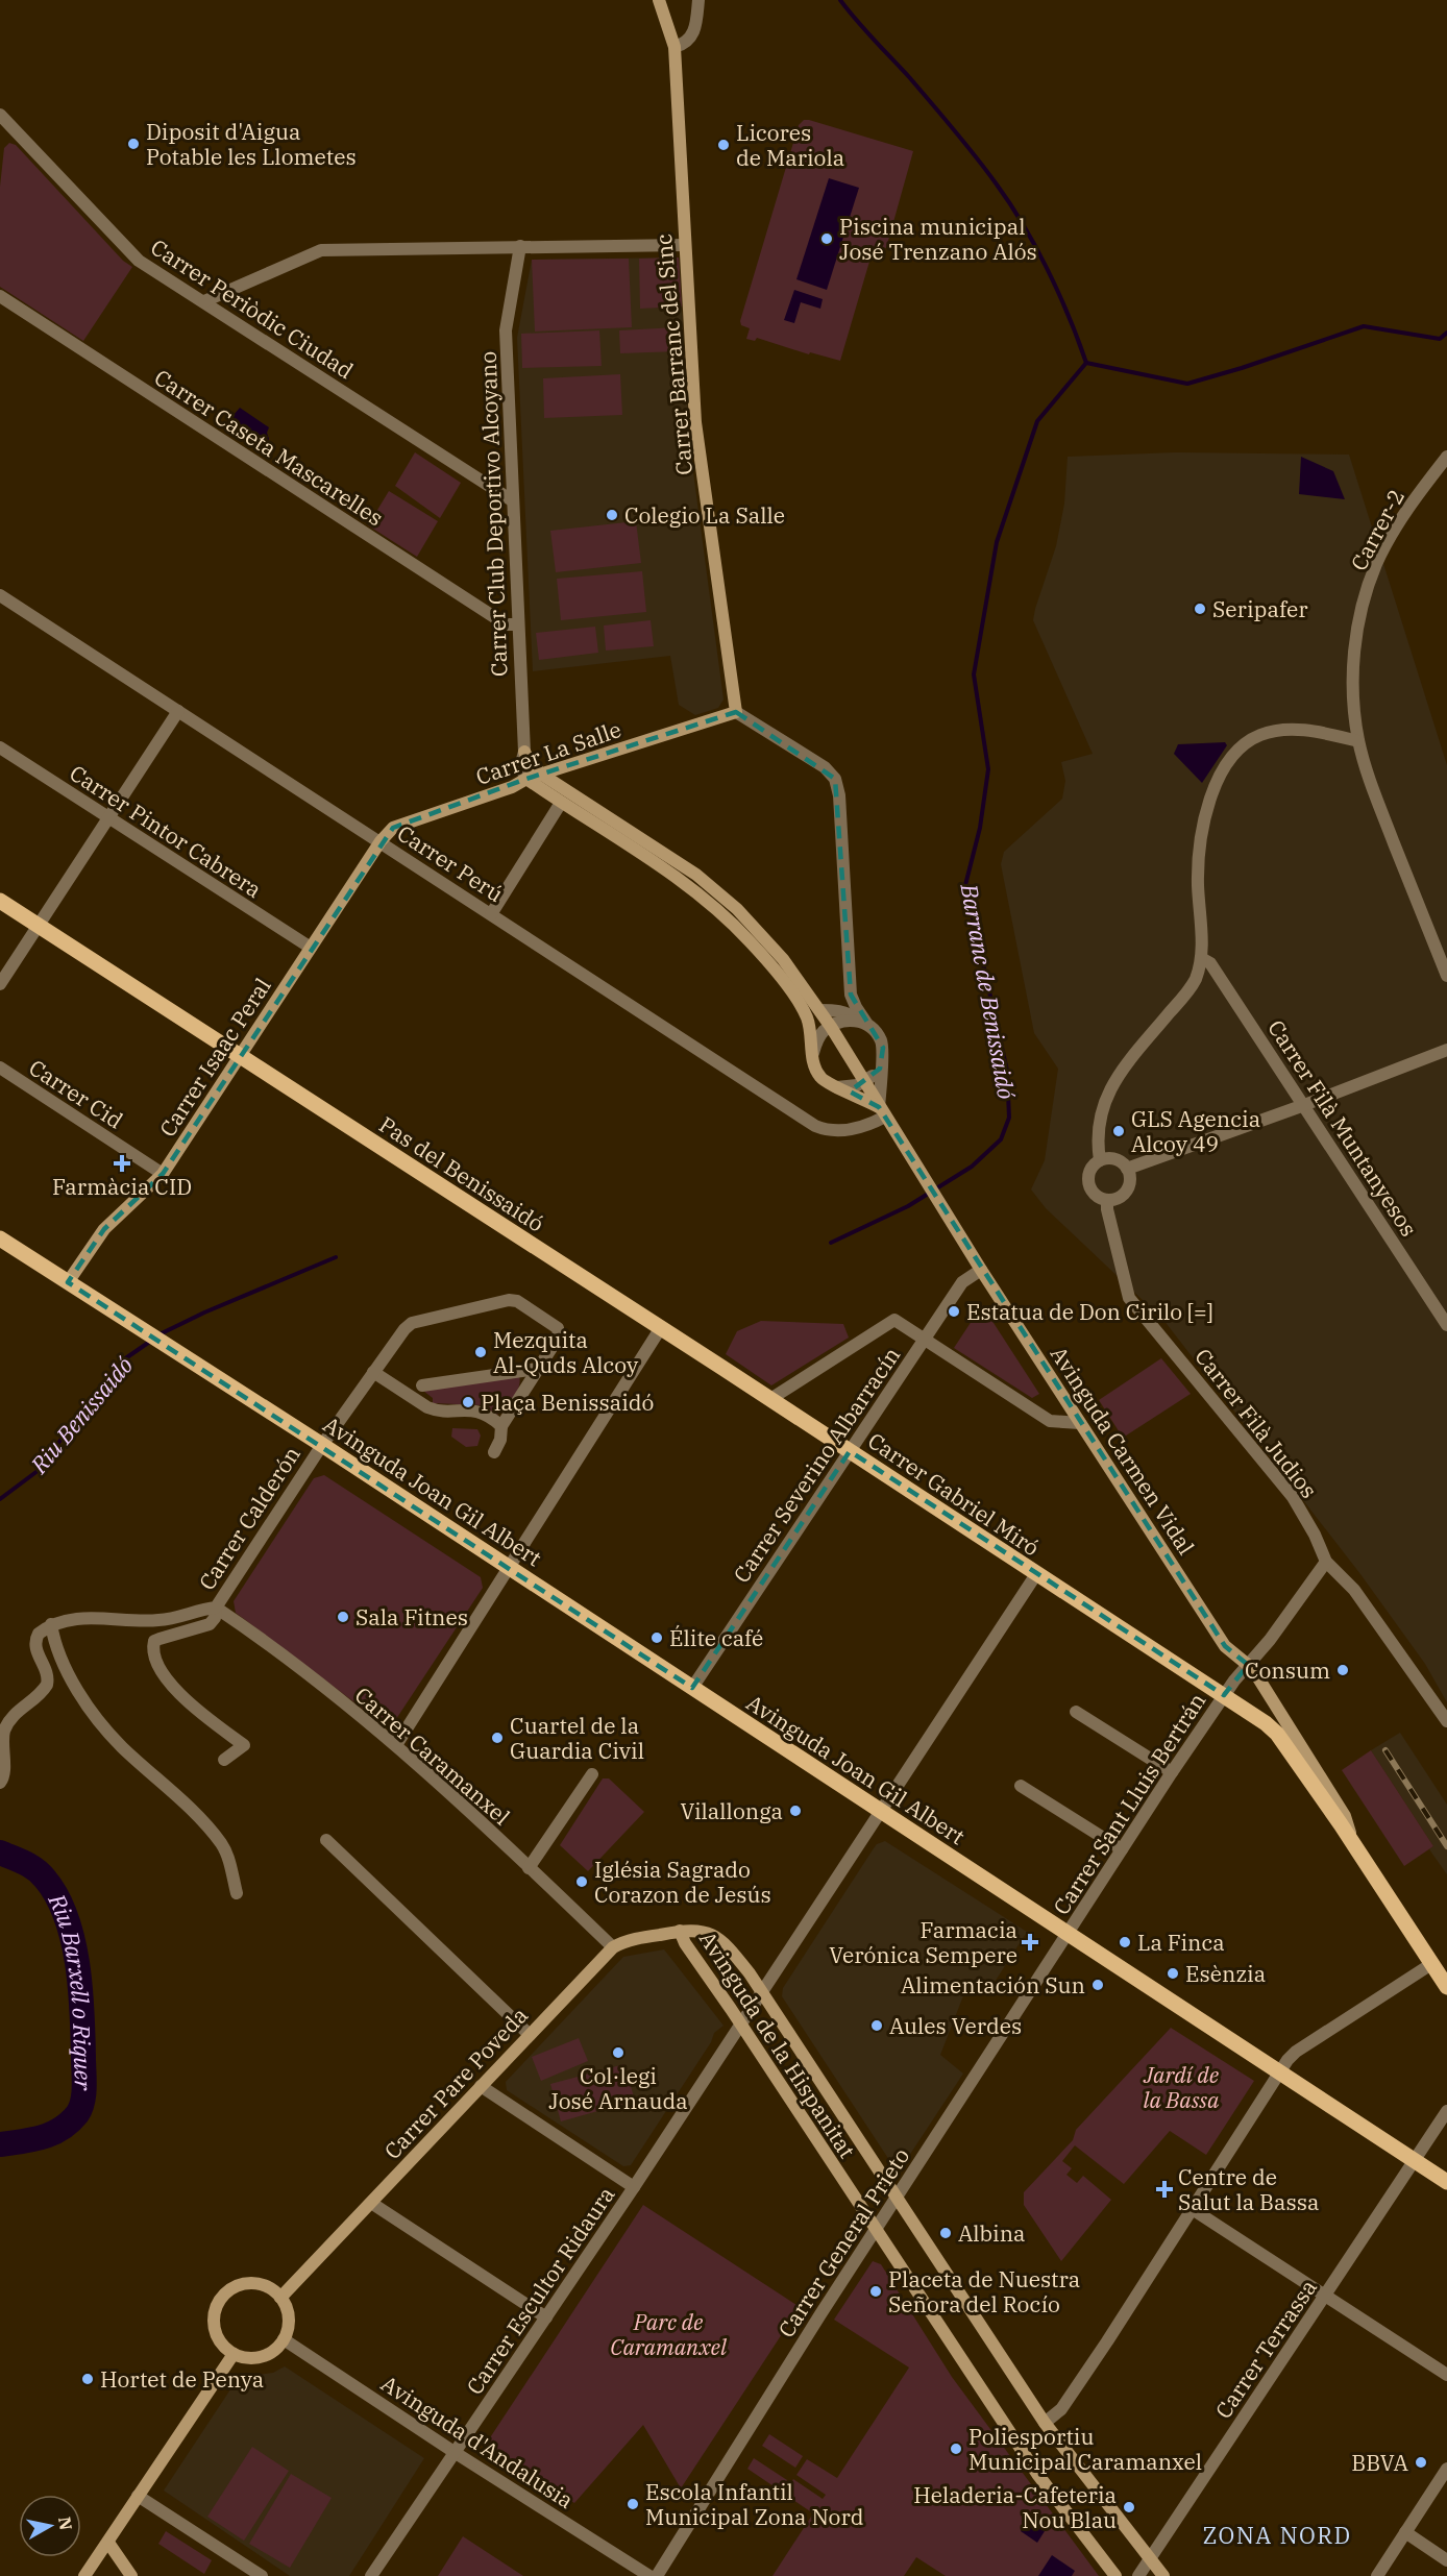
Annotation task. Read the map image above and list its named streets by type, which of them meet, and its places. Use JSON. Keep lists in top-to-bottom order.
{
  "streets": {
    "main road": ["Pas del Benissaidó", "Avinguda Joan Gil Albert", "Carrer Gabriel Miró"],
    "street": [
      "Carrer Periòdic Ciudad",
      "Carrer Barranc del Sinc",
      "Carrer Caseta Mascarelles",
      "Carrer Club Deportivo Alcoyano",
      "Carrer-2",
      "Carrer La Salle",
      "Carrer Pintor Cabrera",
      "Carrer Perú",
      "Carrer Isaac Peral",
      "Carrer Cid",
      "Carrer Filà Muntanyesos",
      "Carrer Filà Judios",
      "Avinguda Carmen Vidal",
      "Carrer Severino Albarracín",
      "Carrer Calderón",
      "Carrer Caramanxel",
      "Carrer Sant Lluis Bertrán",
      "Avinguda de la Hispanitat",
      "Carrer Pare Poveda",
      "Carrer General Prieto",
      "Carrer Escultor Ridaura",
      "Carrer Terrassa",
      "Avinguda d'Andalusia"
    ]
  },
  "crossings": [
    ["Carrer Periòdic Ciudad", "Carrer Club Deportivo Alcoyano"],
    ["Carrer Barranc del Sinc", "Carrer La Salle"],
    ["Carrer Caseta Mascarelles", "Carrer Club Deportivo Alcoyano"],
    ["Carrer Club Deportivo Alcoyano", "Carrer La Salle"],
    ["Carrer Club Deportivo Alcoyano", "Avinguda Carmen Vidal"],
    ["Carrer La Salle", "Carrer Perú"],
    ["Carrer La Salle", "Carrer Isaac Peral"],
    ["Carrer La Salle", "Avinguda Carmen Vidal"],
    ["Carrer Pintor Cabrera", "Carrer Isaac Peral"],
    ["Carrer Perú", "Carrer Isaac Peral"],
    ["Carrer Perú", "Avinguda Carmen Vidal"],
    ["Carrer Isaac Peral", "Carrer Cid"],
    ["Carrer Isaac Peral", "Pas del Benissaidó"],
    ["Carrer Isaac Peral", "Avinguda Joan Gil Albert"],
    ["Pas del Benissaidó", "Carrer Gabriel Miró"],
    ["Carrer Filà Judios", "Carrer Sant Lluis Bertrán"],
    ["Avinguda Carmen Vidal", "Carrer Severino Albarracín"],
    ["Avinguda Carmen Vidal", "Carrer Gabriel Miró"],
    ["Avinguda Carmen Vidal", "Carrer Sant Lluis Bertrán"],
    ["Carrer Severino Albarracín", "Avinguda Joan Gil Albert"],
    ["Carrer Severino Albarracín", "Carrer Gabriel Miró"],
    ["Avinguda Joan Gil Albert", "Carrer Calderón"],
    ["Avinguda Joan Gil Albert", "Carrer Sant Lluis Bertrán"],
    ["Avinguda Joan Gil Albert", "Carrer General Prieto"],
    ["Avinguda Joan Gil Albert", "Carrer Escultor Ridaura"],
    ["Avinguda Joan Gil Albert", "Carrer Terrassa"],
    ["Carrer Gabriel Miró", "Carrer Sant Lluis Bertrán"],
    ["Carrer Gabriel Miró", "Carrer Escultor Ridaura"],
    ["Carrer Calderón", "Carrer Caramanxel"],
    ["Carrer Caramanxel", "Carrer Pare Poveda"],
    ["Carrer Sant Lluis Bertrán", "Carrer General Prieto"],
    ["Avinguda de la Hispanitat", "Carrer Pare Poveda"],
    ["Avinguda de la Hispanitat", "Carrer General Prieto"],
    ["Avinguda de la Hispanitat", "Carrer Escultor Ridaura"],
    ["Avinguda de la Hispanitat", "Carrer Terrassa"],
    ["Carrer Pare Poveda", "Avinguda d'Andalusia"],
    ["Carrer Escultor Ridaura", "Avinguda d'Andalusia"]
  ],
  "districts": ["ZONA NORD"],
  "water": ["Barranc de Benissaidó", "Riu Benissaidó", "Riu Barxell o Riquer"],
  "parks": ["Jardí de la Bassa", "Parc de Caramanxel"],
  "places": {
    "other": [
      "Diposit d'Aigua Potable les Llometes",
      "Licores de Mariola",
      "Piscina municipal José Trenzano Alós",
      "Colegio La Salle",
      "Seripafer",
      "GLS Agencia Alcoy 49",
      "Estatua de Don Cirilo [=]",
      "Mezquita Al-Quds Alcoy",
      "Plaça Benissaidó",
      "Sala Fitnes",
      "Élite café",
      "Consum",
      "Cuartel de la Guardia Civil",
      "Vilallonga",
      "Iglésia Sagrado Corazon de Jesús",
      "La Finca",
      "Esènzia",
      "Alimentación Sun",
      "Aules Verdes",
      "Col·legi José Arnauda",
      "Albina",
      "Placeta de Nuestra Señora del Rocío",
      "Hortet de Penya",
      "Poliesportiu Municipal Caramanxel",
      "BBVA",
      "Escola Infantil Municipal Zona Nord",
      "Heladeria-Cafeteria Nou Blau"
    ],
    "health": ["Farmàcia CID", "Farmacia Verónica Sempere", "Centre de Salut la Bassa"]
  },
  "north": "right"
}
